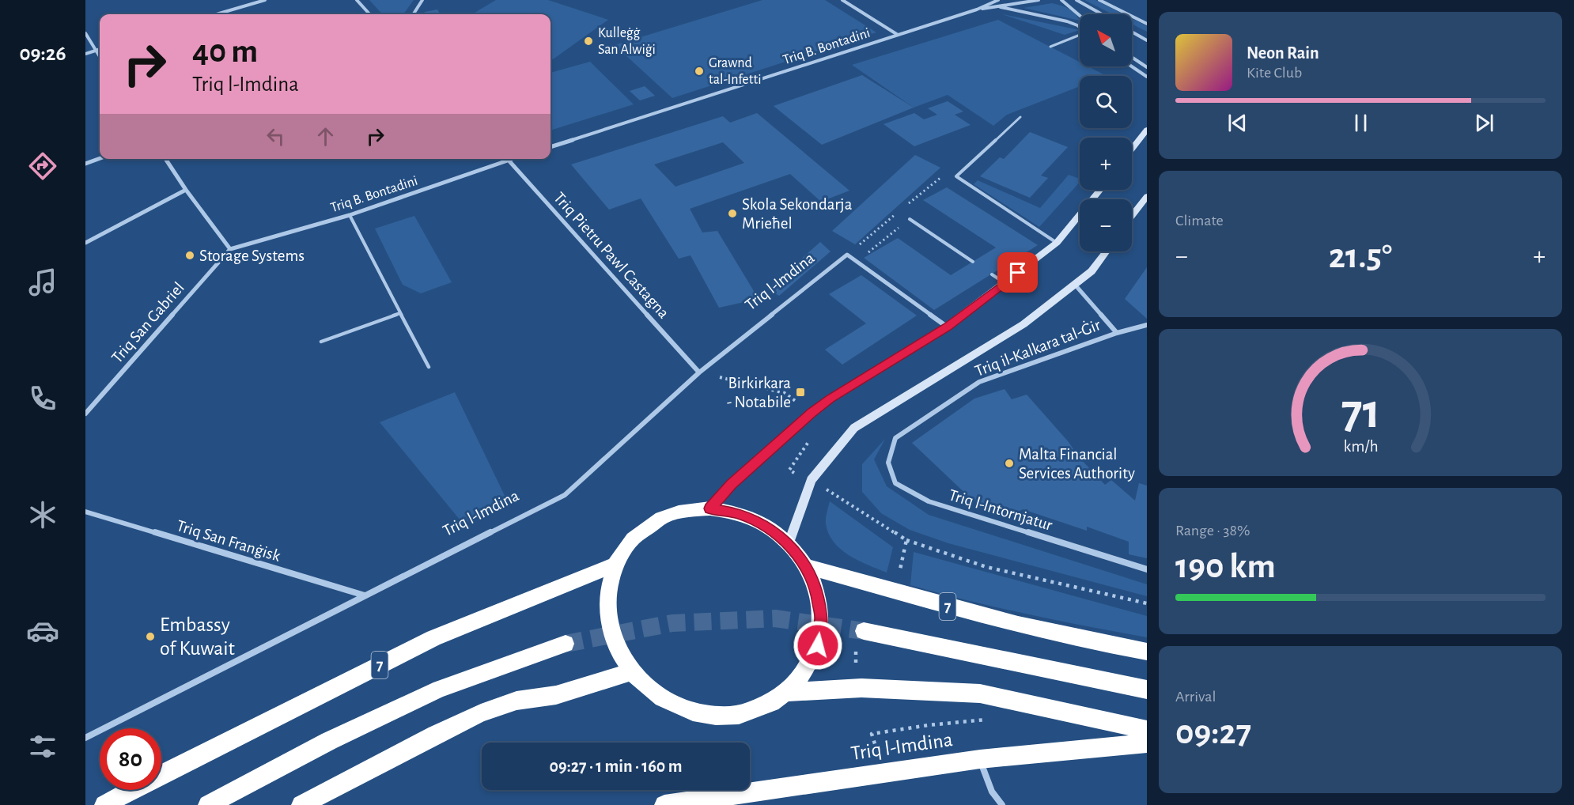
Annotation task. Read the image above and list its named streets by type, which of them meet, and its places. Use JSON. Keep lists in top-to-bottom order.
{
  "streets": {
    "highway": ["Triq l-Imdina", "7"],
    "street": [
      "Triq B. Bontadini",
      "Triq Pietru Pawl Castagna",
      "Triq San Gabriel",
      "Triq il-Kalkara tal-Ġir",
      "Triq l-Intornjatur",
      "Triq San Franġisk"
    ]
  },
  "crossings": [
    ["Triq B. Bontadini", "Triq Pietru Pawl Castagna"],
    ["Triq B. Bontadini", "Triq San Gabriel"],
    ["Triq Pietru Pawl Castagna", "Triq l-Imdina"],
    ["Triq l-Imdina", "Triq San Franġisk"],
    ["Triq il-Kalkara tal-Ġir", "Triq l-Intornjatur"]
  ],
  "places": {
    "other": [
      "Kulleġġ San Alwiġi",
      "Grawnd tal-Infetti",
      "Skola Sekondarja Mrieħel",
      "Storage Systems",
      "Malta Financial Services Authority",
      "Embassy of Kuwait"
    ],
    "transit": ["Birkirkara - Notabile"]
  },
  "north": "top left",
  "page": {
    "tabs": "09:26",
    "map_buttons": ["+", "−"],
    "turn": ["40 m", "Triq l-Imdina"],
    "song": ["Neon Rain", "Kite Club"],
    "tile": [
      "Climate",
      ["Range · 38%", "190 km"],
      ["Arrival", "09:27"]
    ],
    "heat": ["−", "21.5°", "+"],
    "limit": "80",
    "trip": "09:27 · 1 min · 160 m",
    "gauge": ["71", "km/h"]
  }
}
